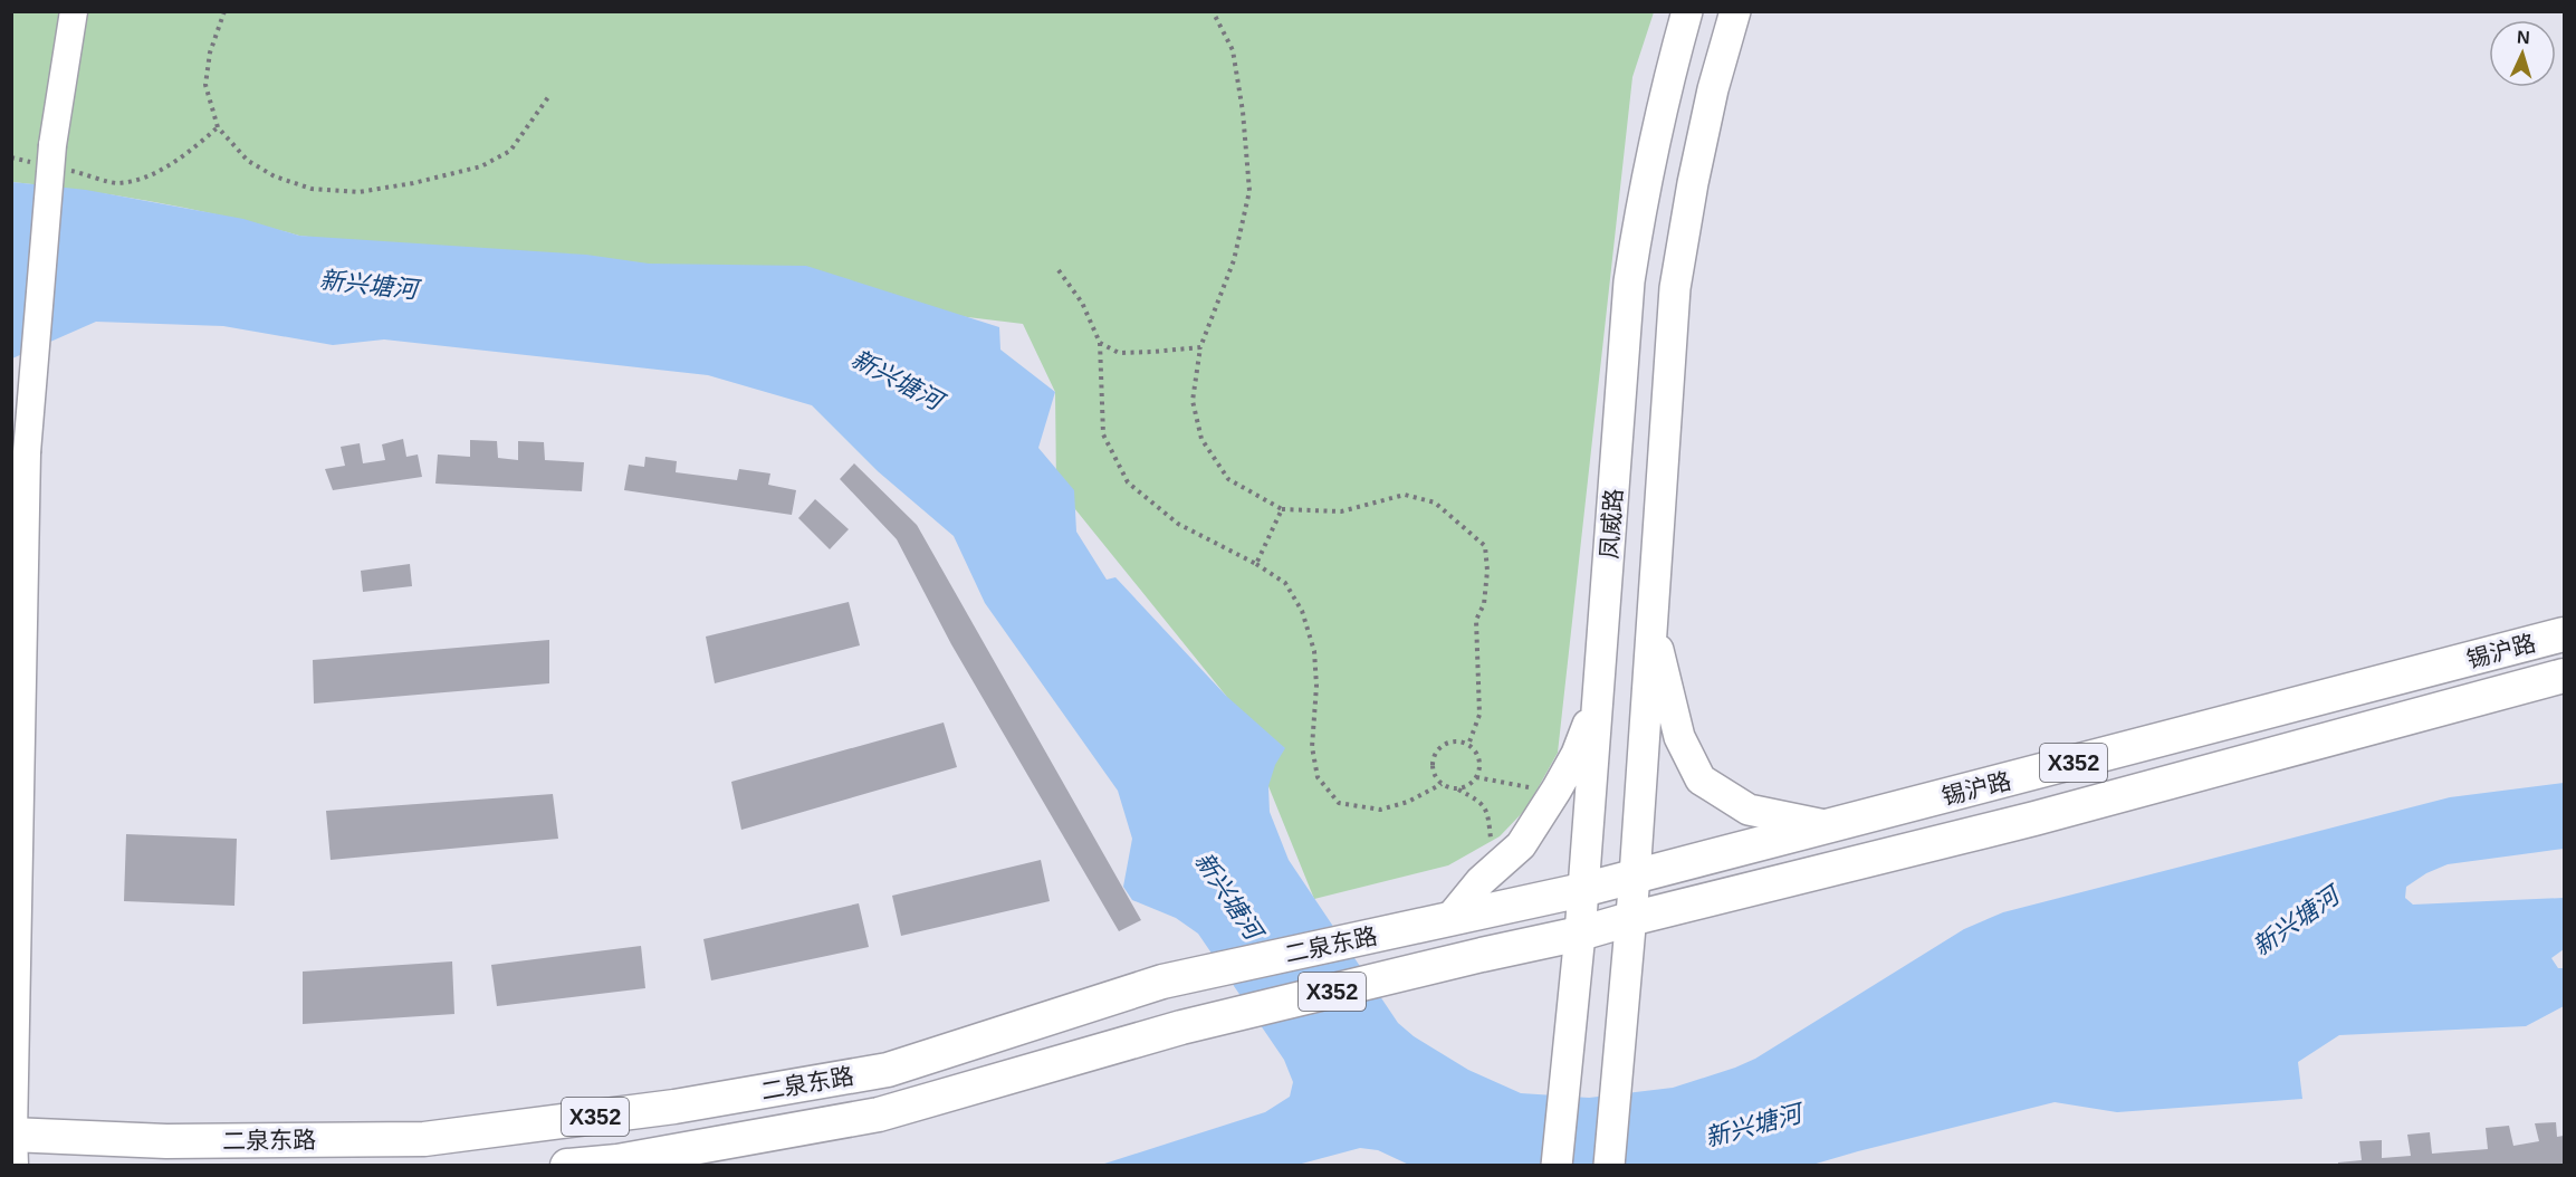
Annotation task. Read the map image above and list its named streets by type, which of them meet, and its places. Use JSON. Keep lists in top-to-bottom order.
{
  "streets": {
    "main road": [
      "凤威路",
      "锡沪路",
      "X352",
      "二泉东路"
    ]
  },
  "crossings": [
    ["凤威路", "锡沪路"],
    ["凤威路", "二泉东路"],
    ["锡沪路", "二泉东路"]
  ],
  "water": ["新兴塘河"],
  "north": "top"
}
